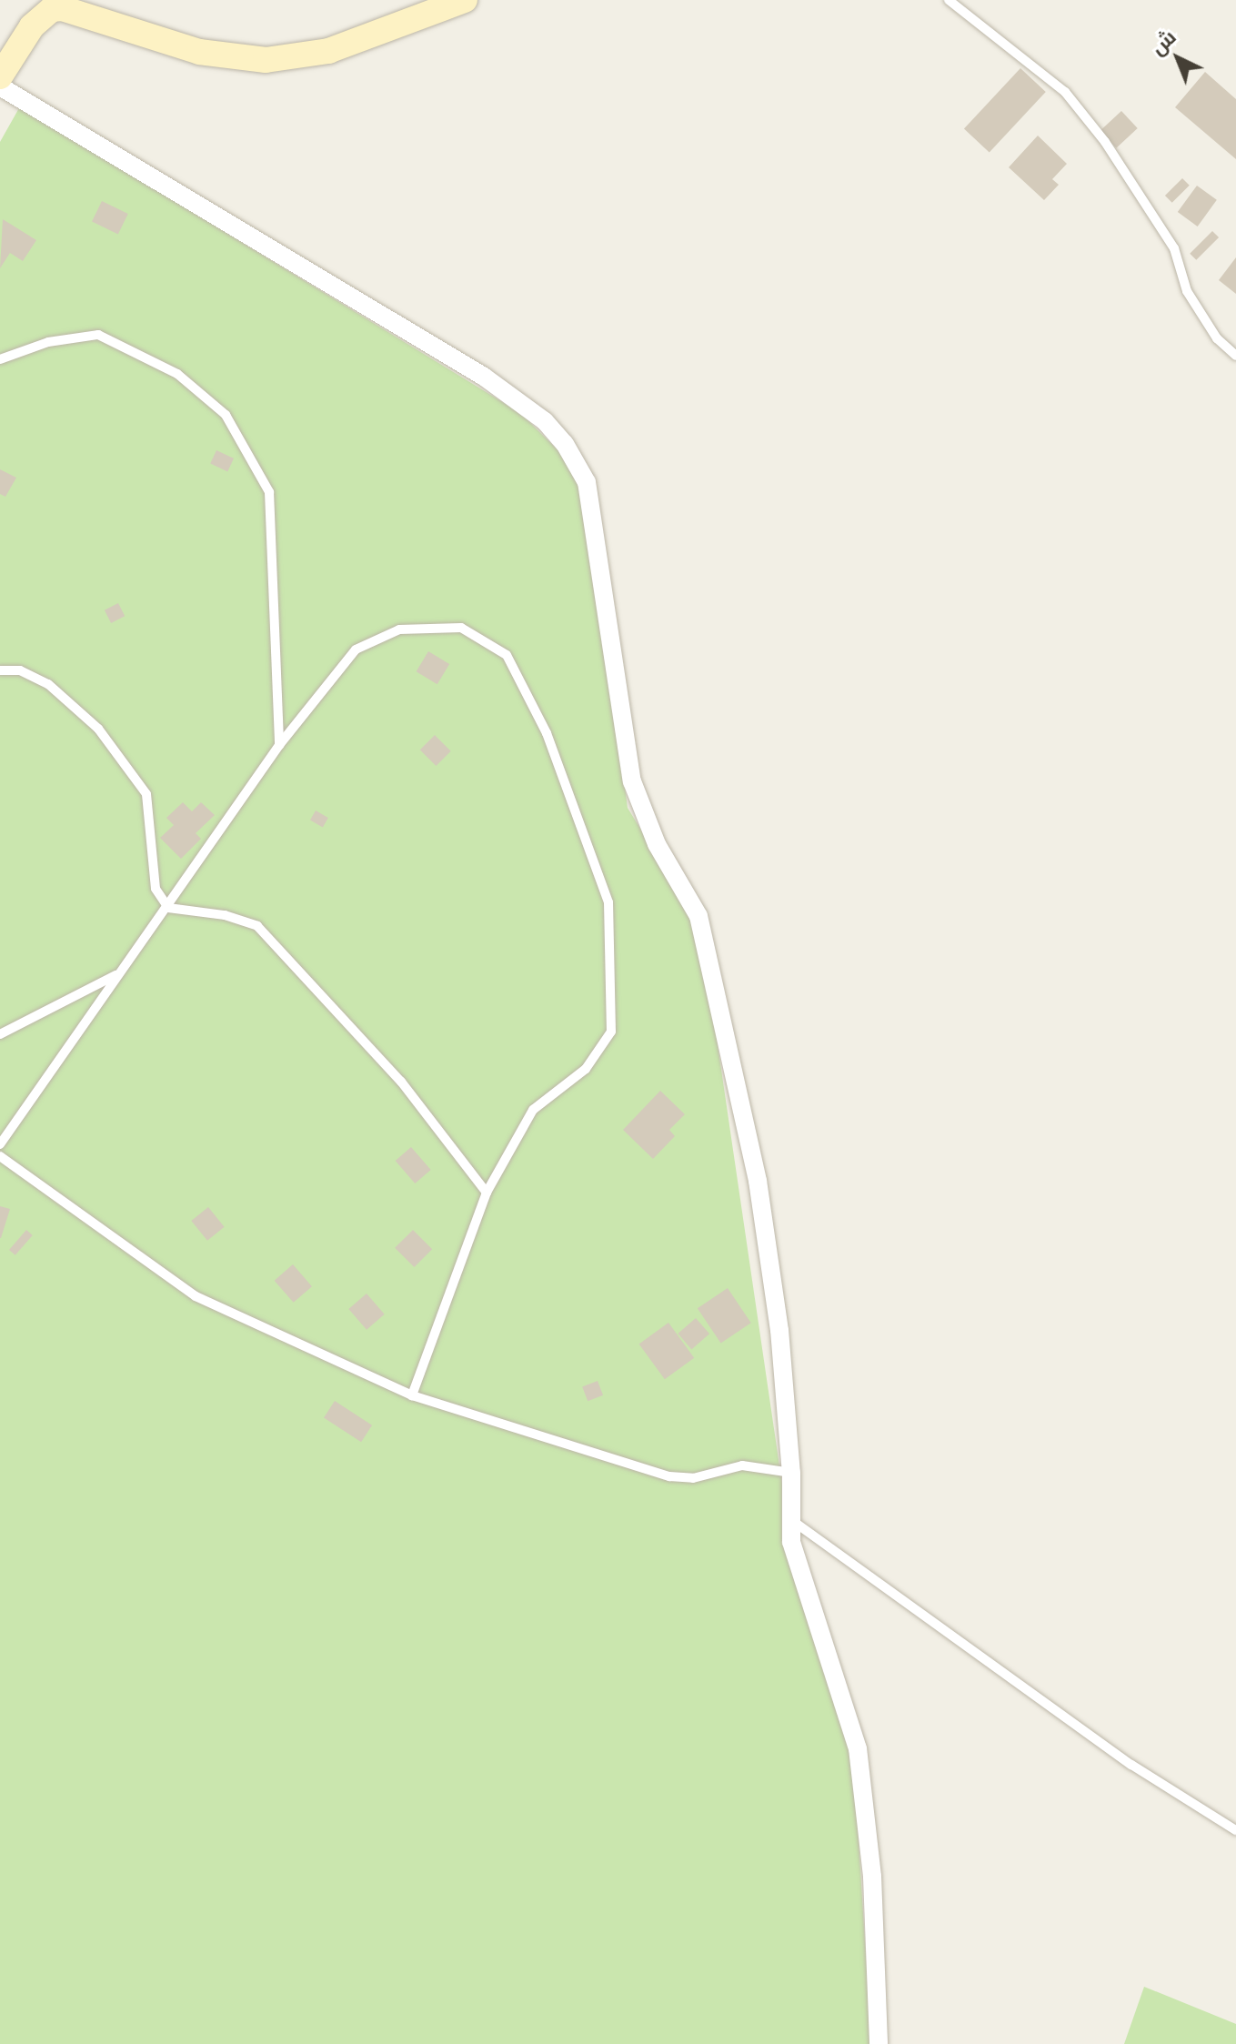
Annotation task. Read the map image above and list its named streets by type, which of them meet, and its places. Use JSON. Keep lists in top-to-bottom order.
{
  "north": "top left"
}
